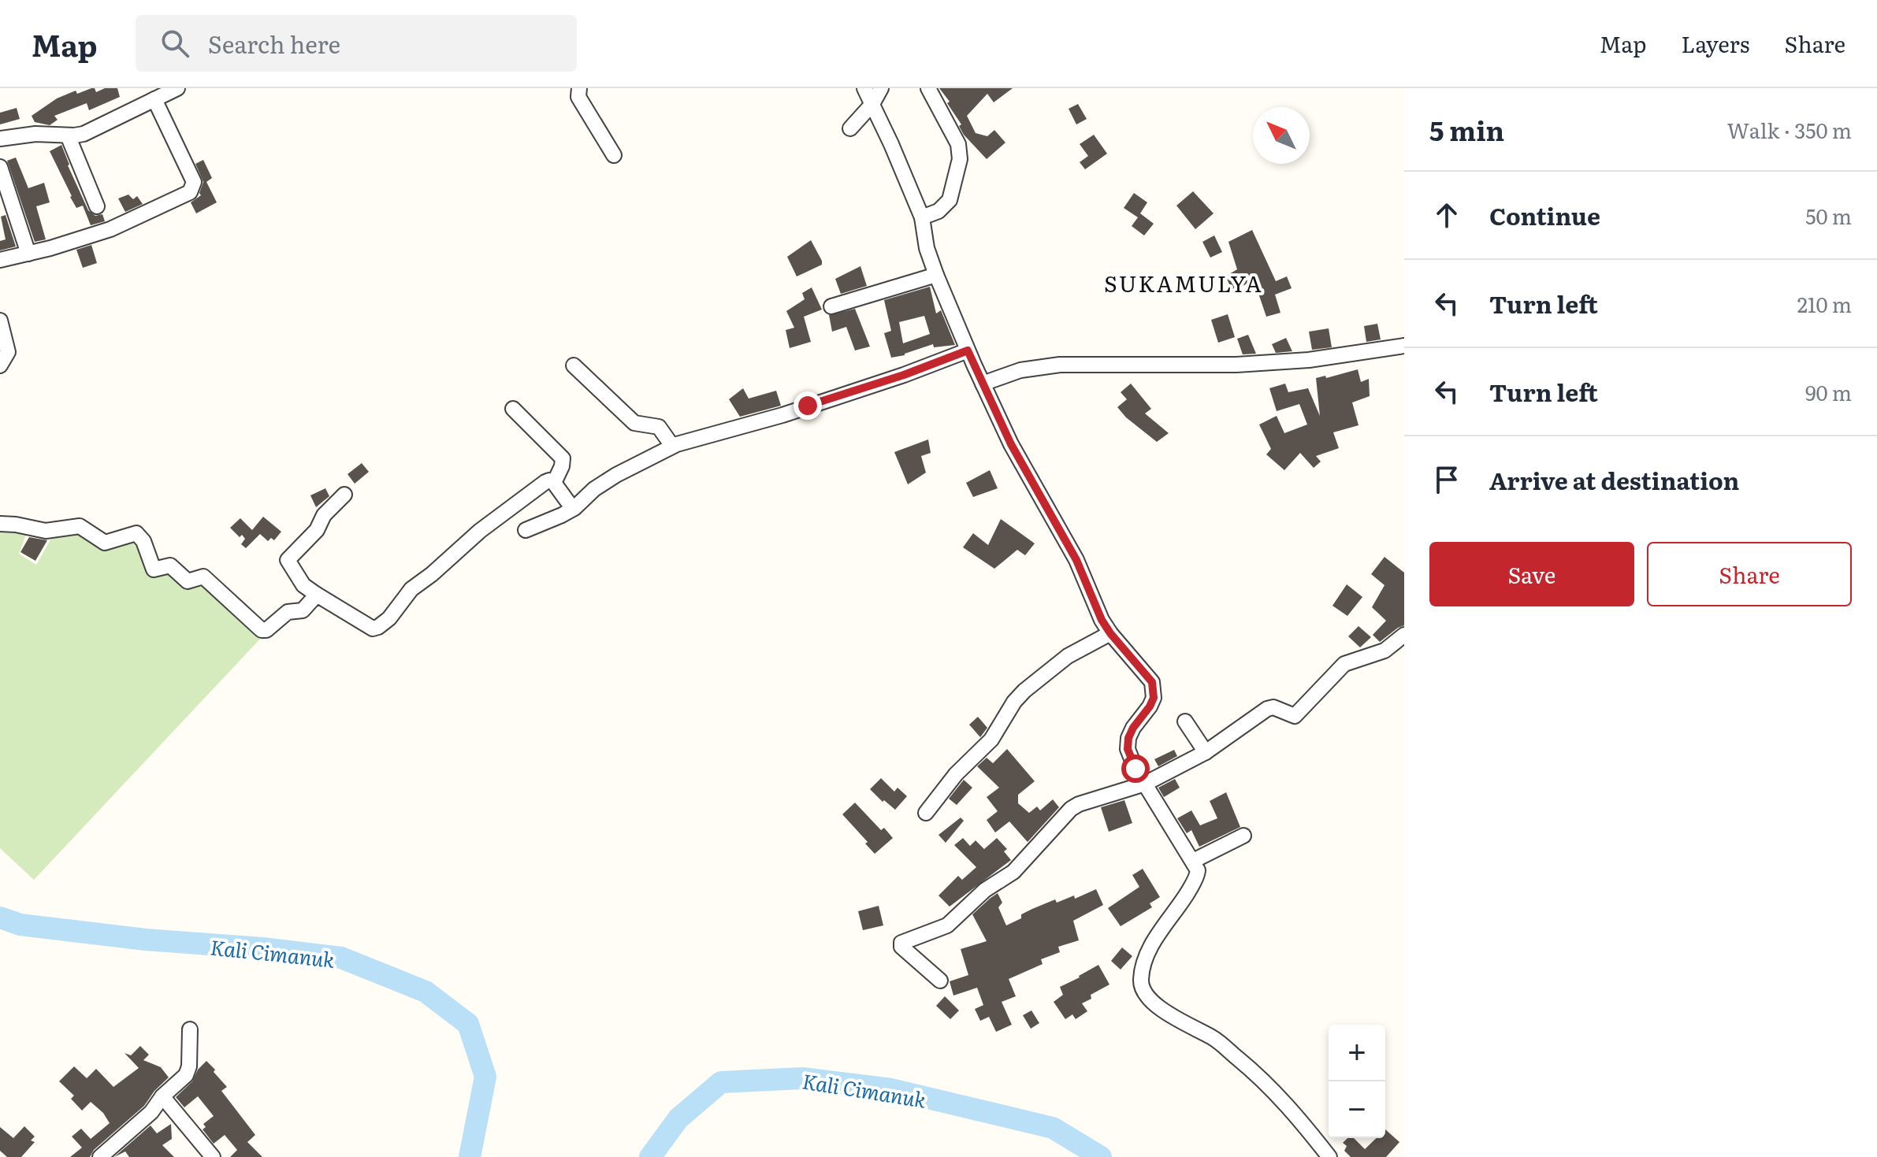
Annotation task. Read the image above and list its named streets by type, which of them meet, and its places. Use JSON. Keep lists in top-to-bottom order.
{
  "districts": ["SUKAMULYA"],
  "water": ["Kali Cimanuk"],
  "north": "top left",
  "page": {
    "header": "Map",
    "search": "Search here",
    "nav": ["Map", "Layers", "Share"],
    "heading": ["5 min", "Walk · 350 m"],
    "list": [
      ["Continue", "50 m"],
      ["Turn left", "210 m"],
      ["Turn left", "90 m"],
      "Arrive at destination"
    ],
    "buttons": ["Save", "Share"],
    "map_buttons": ["+", "−"]
  }
}
